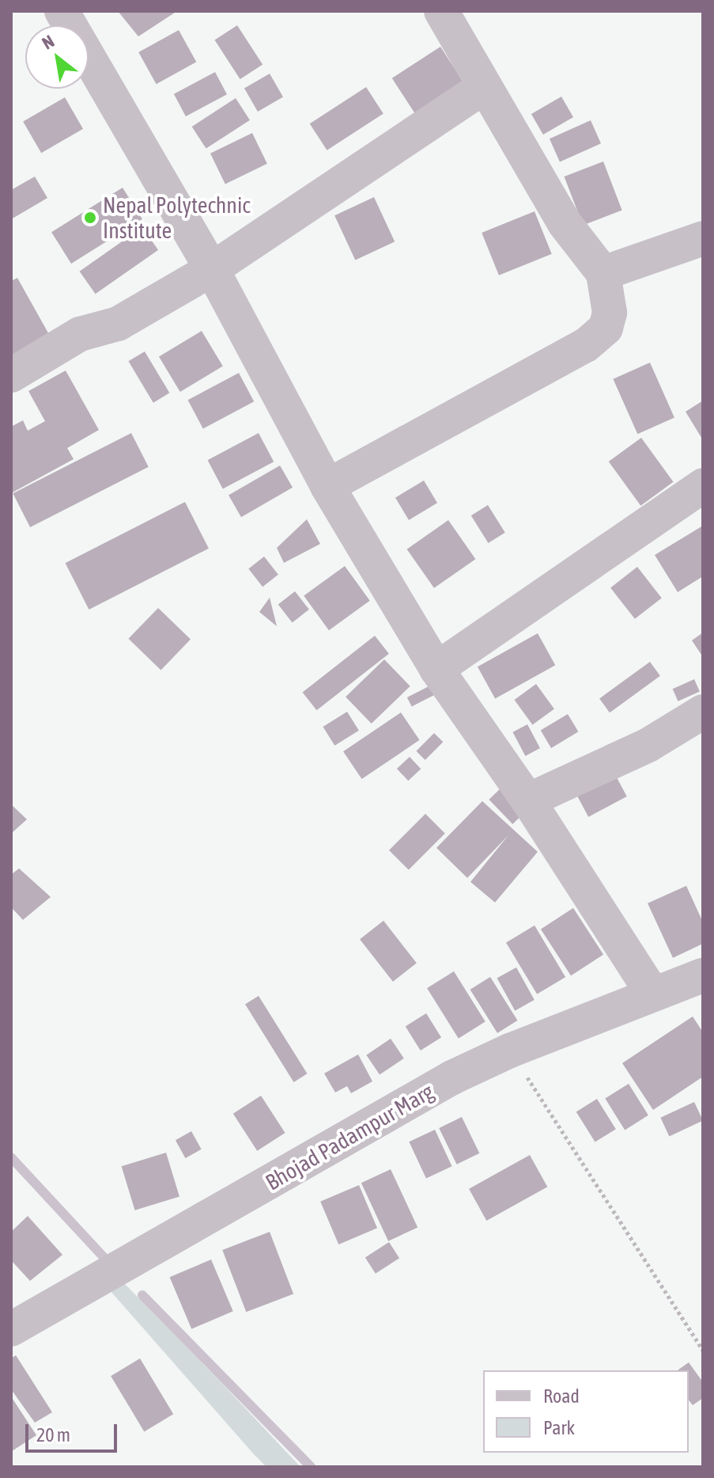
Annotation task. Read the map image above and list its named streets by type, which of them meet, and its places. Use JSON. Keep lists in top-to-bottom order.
{
  "streets": {
    "street": ["Bhojad Padampur Marg"]
  },
  "places": ["Nepal Polytechnic Institute"],
  "legend": ["Road", "Park"],
  "scale_bar": "20 m",
  "north": "top left"
}
